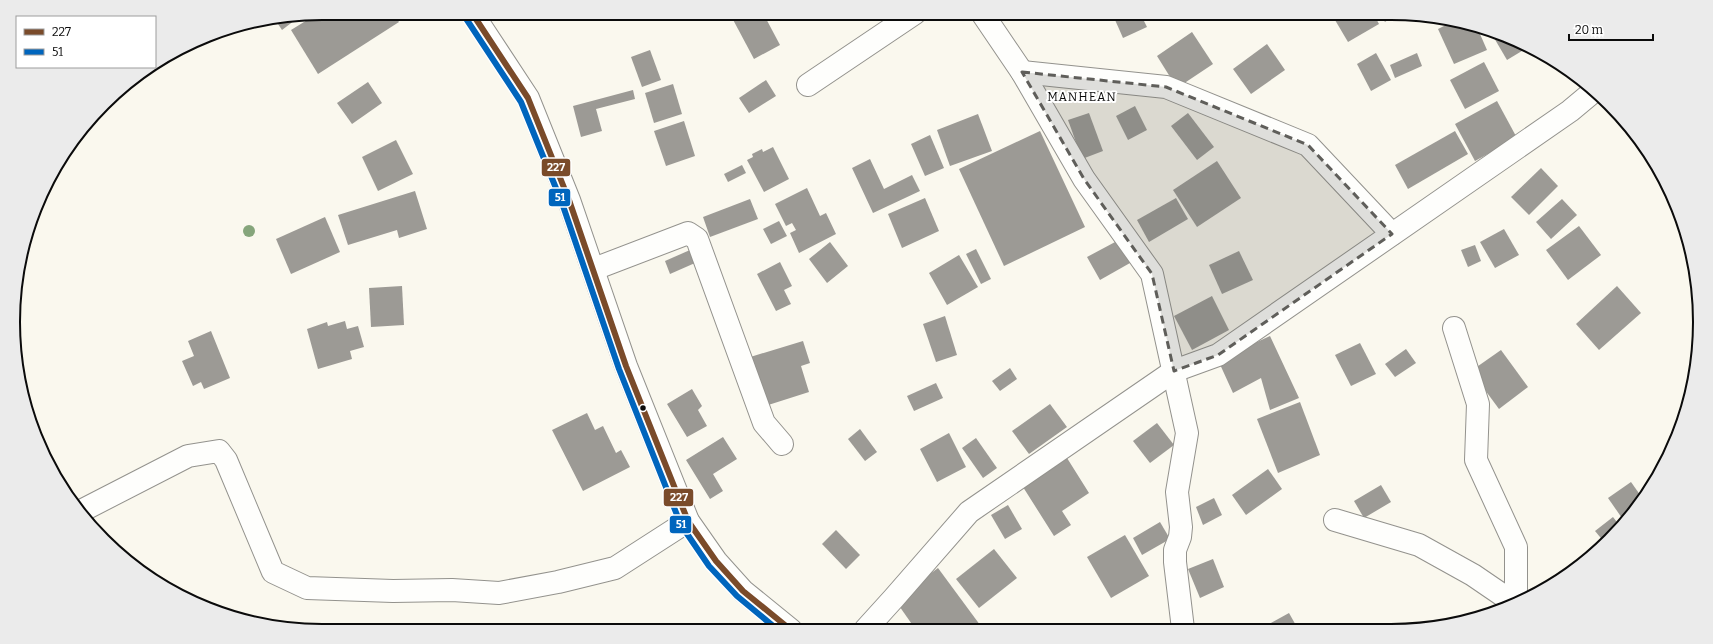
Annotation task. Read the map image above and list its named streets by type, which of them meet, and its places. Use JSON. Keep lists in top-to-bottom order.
{
  "districts": ["MANHEAN"],
  "lines": ["transit line 227", "transit line 51"],
  "legend": ["227", "51"],
  "scale_bar": "20 m"
}
